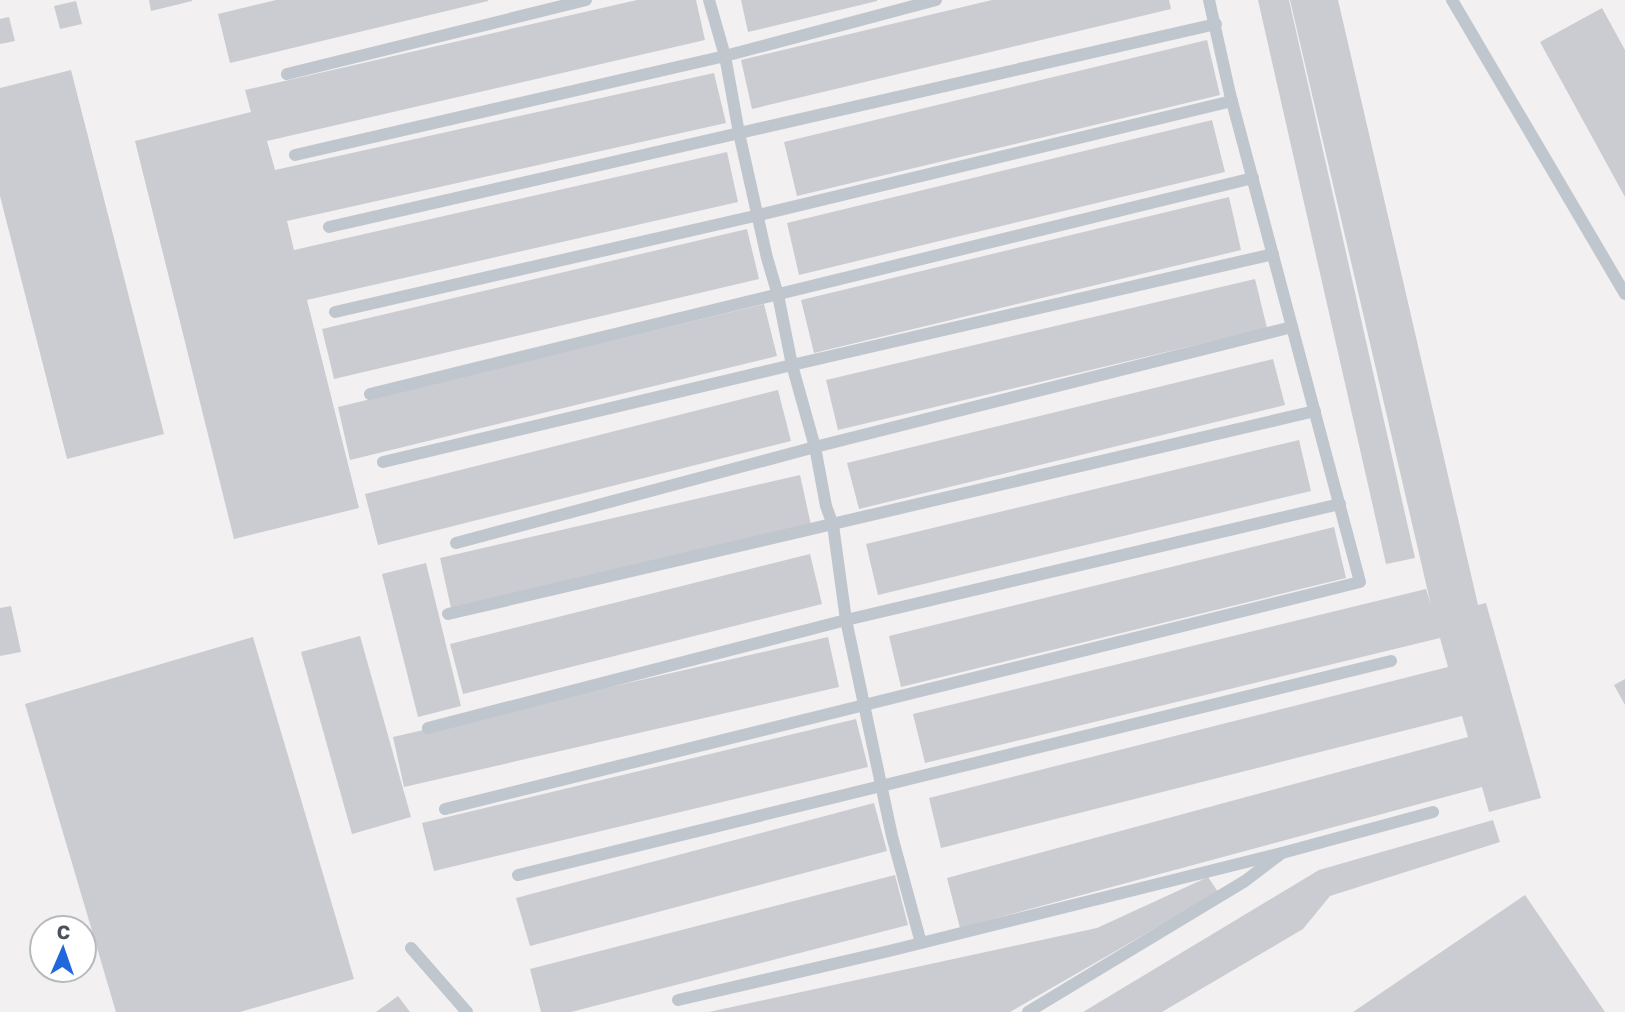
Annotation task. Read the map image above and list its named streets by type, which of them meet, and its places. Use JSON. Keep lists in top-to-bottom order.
{
  "north": "top"
}
